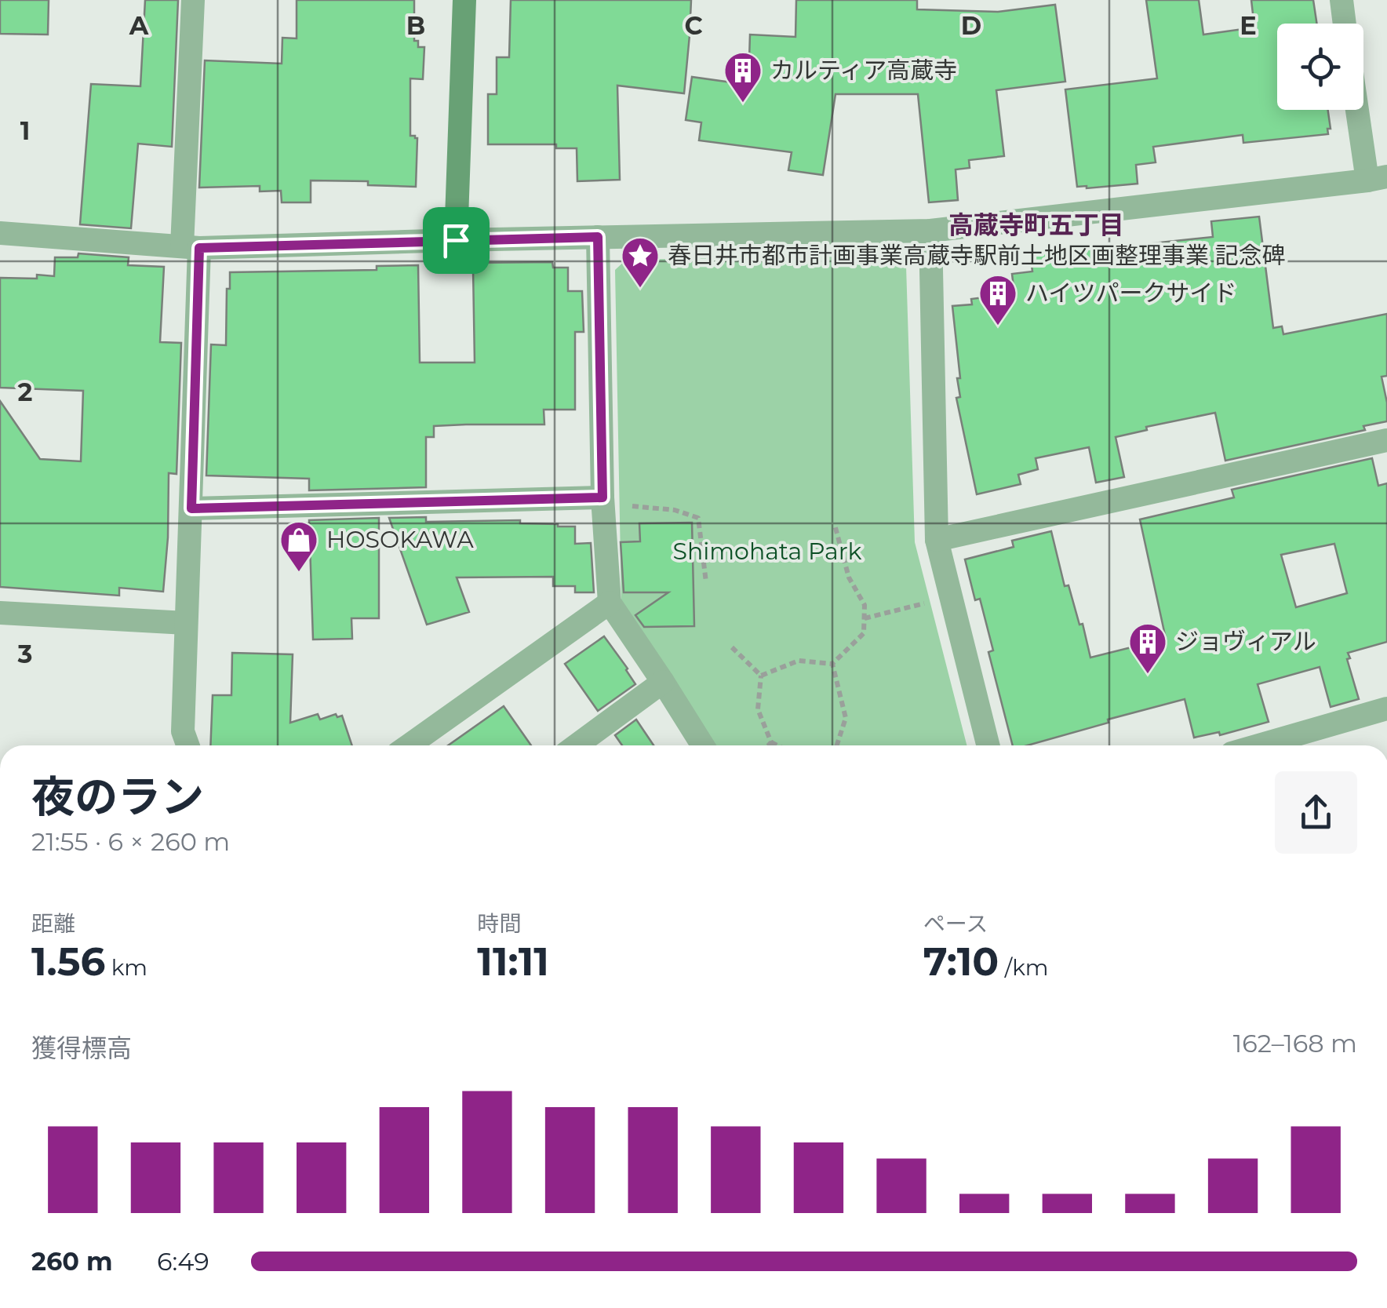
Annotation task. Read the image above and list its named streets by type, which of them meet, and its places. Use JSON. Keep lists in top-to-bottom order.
{
  "districts": ["高蔵寺町五丁目"],
  "parks": ["Shimohata Park"],
  "places": {
    "building": ["カルティア高蔵寺", "ハイツパークサイド", "ジョヴィアル"],
    "place": ["春日井市都市計画事業高蔵寺駅前土地区画整理事業 記念碑"],
    "shop": ["HOSOKAWA"]
  },
  "page": {
    "heading": ["夜のラン", "21:55 · 6 × 260 m"],
    "stats": [
      ["距離", "1.56 km"],
      ["時間", "11:11"],
      ["ペース", "7:10 /km"]
    ],
    "chart": ["獲得標高", "162–168 m"],
    "list": [
      {
        "name": "260 m",
        "note": "6:49"
      }
    ]
  },
  "grid": {
    "columns": [
      "A",
      "B",
      "C",
      "D",
      "E"
    ],
    "rows": ["1", "2", "3"]
  }
}
